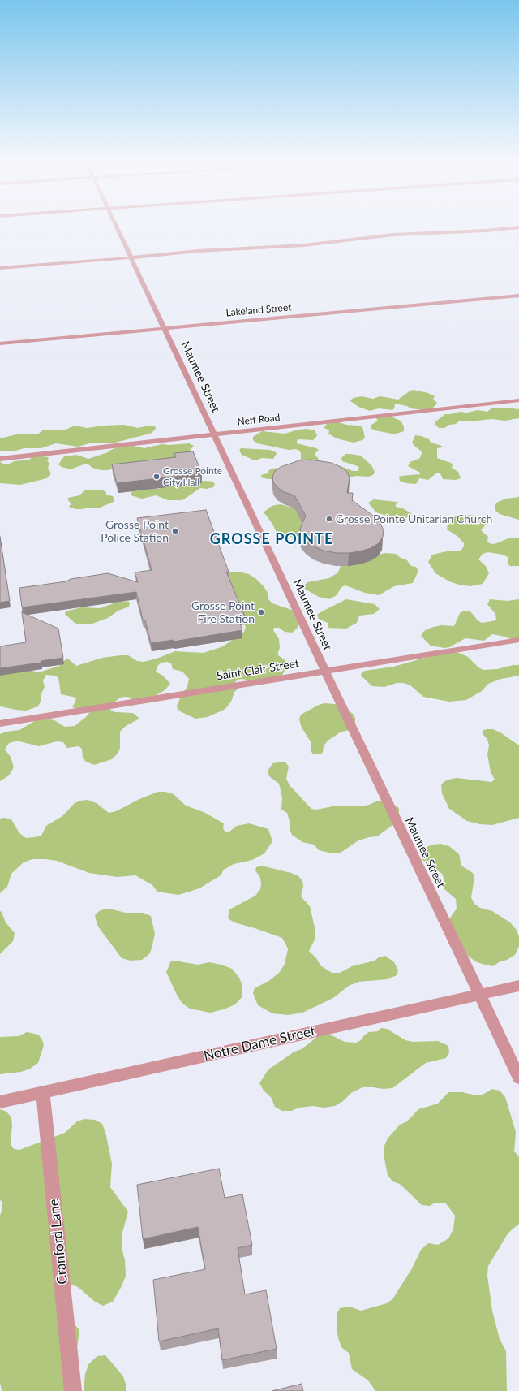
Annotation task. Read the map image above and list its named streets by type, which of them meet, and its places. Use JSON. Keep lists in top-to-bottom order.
{
  "streets": {
    "street": [
      "Lakeland Street",
      "Maumee Street",
      "Neff Road",
      "Saint Clair Street",
      "Notre Dame Street",
      "Cranford Lane"
    ]
  },
  "crossings": [
    ["Lakeland Street", "Maumee Street"],
    ["Maumee Street", "Neff Road"],
    ["Maumee Street", "Saint Clair Street"],
    ["Maumee Street", "Notre Dame Street"],
    ["Notre Dame Street", "Cranford Lane"]
  ],
  "districts": ["GROSSE POINTE"],
  "places": [
    "Grosse Pointe City Hall",
    "Grosse Pointe Unitarian Church",
    "Grosse Point Police Station",
    "Grosse Point Fire Station"
  ]
}
